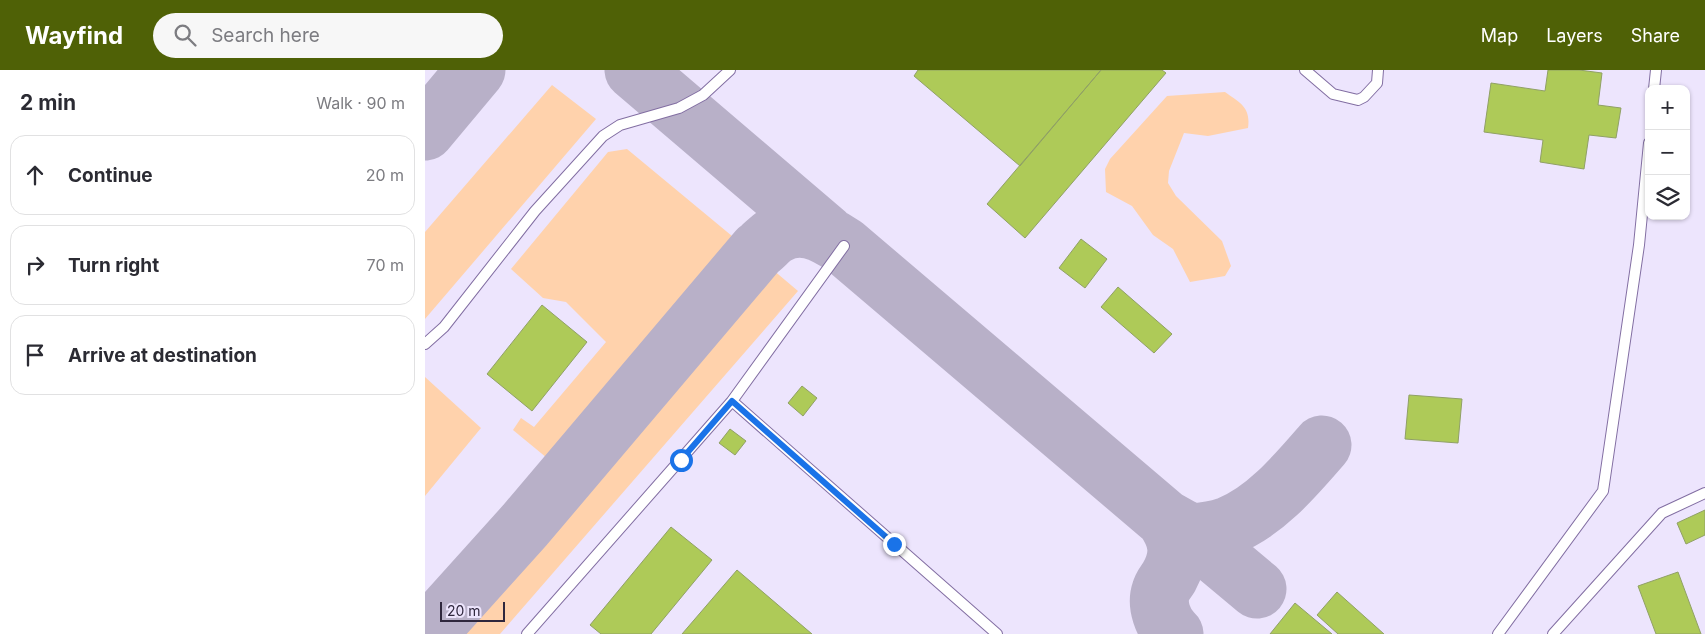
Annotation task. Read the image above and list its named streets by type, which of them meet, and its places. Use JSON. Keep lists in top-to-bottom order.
{
  "scale_bar": "20 m",
  "page": {
    "header": "Wayfind",
    "search": "Search here",
    "nav": ["Map", "Layers", "Share"],
    "heading": ["2 min", "Walk · 90 m"],
    "map_buttons": ["+", "−"],
    "list": [
      ["Continue", "20 m"],
      ["Turn right", "70 m"],
      "Arrive at destination"
    ],
    "scale": "20 m"
  }
}
